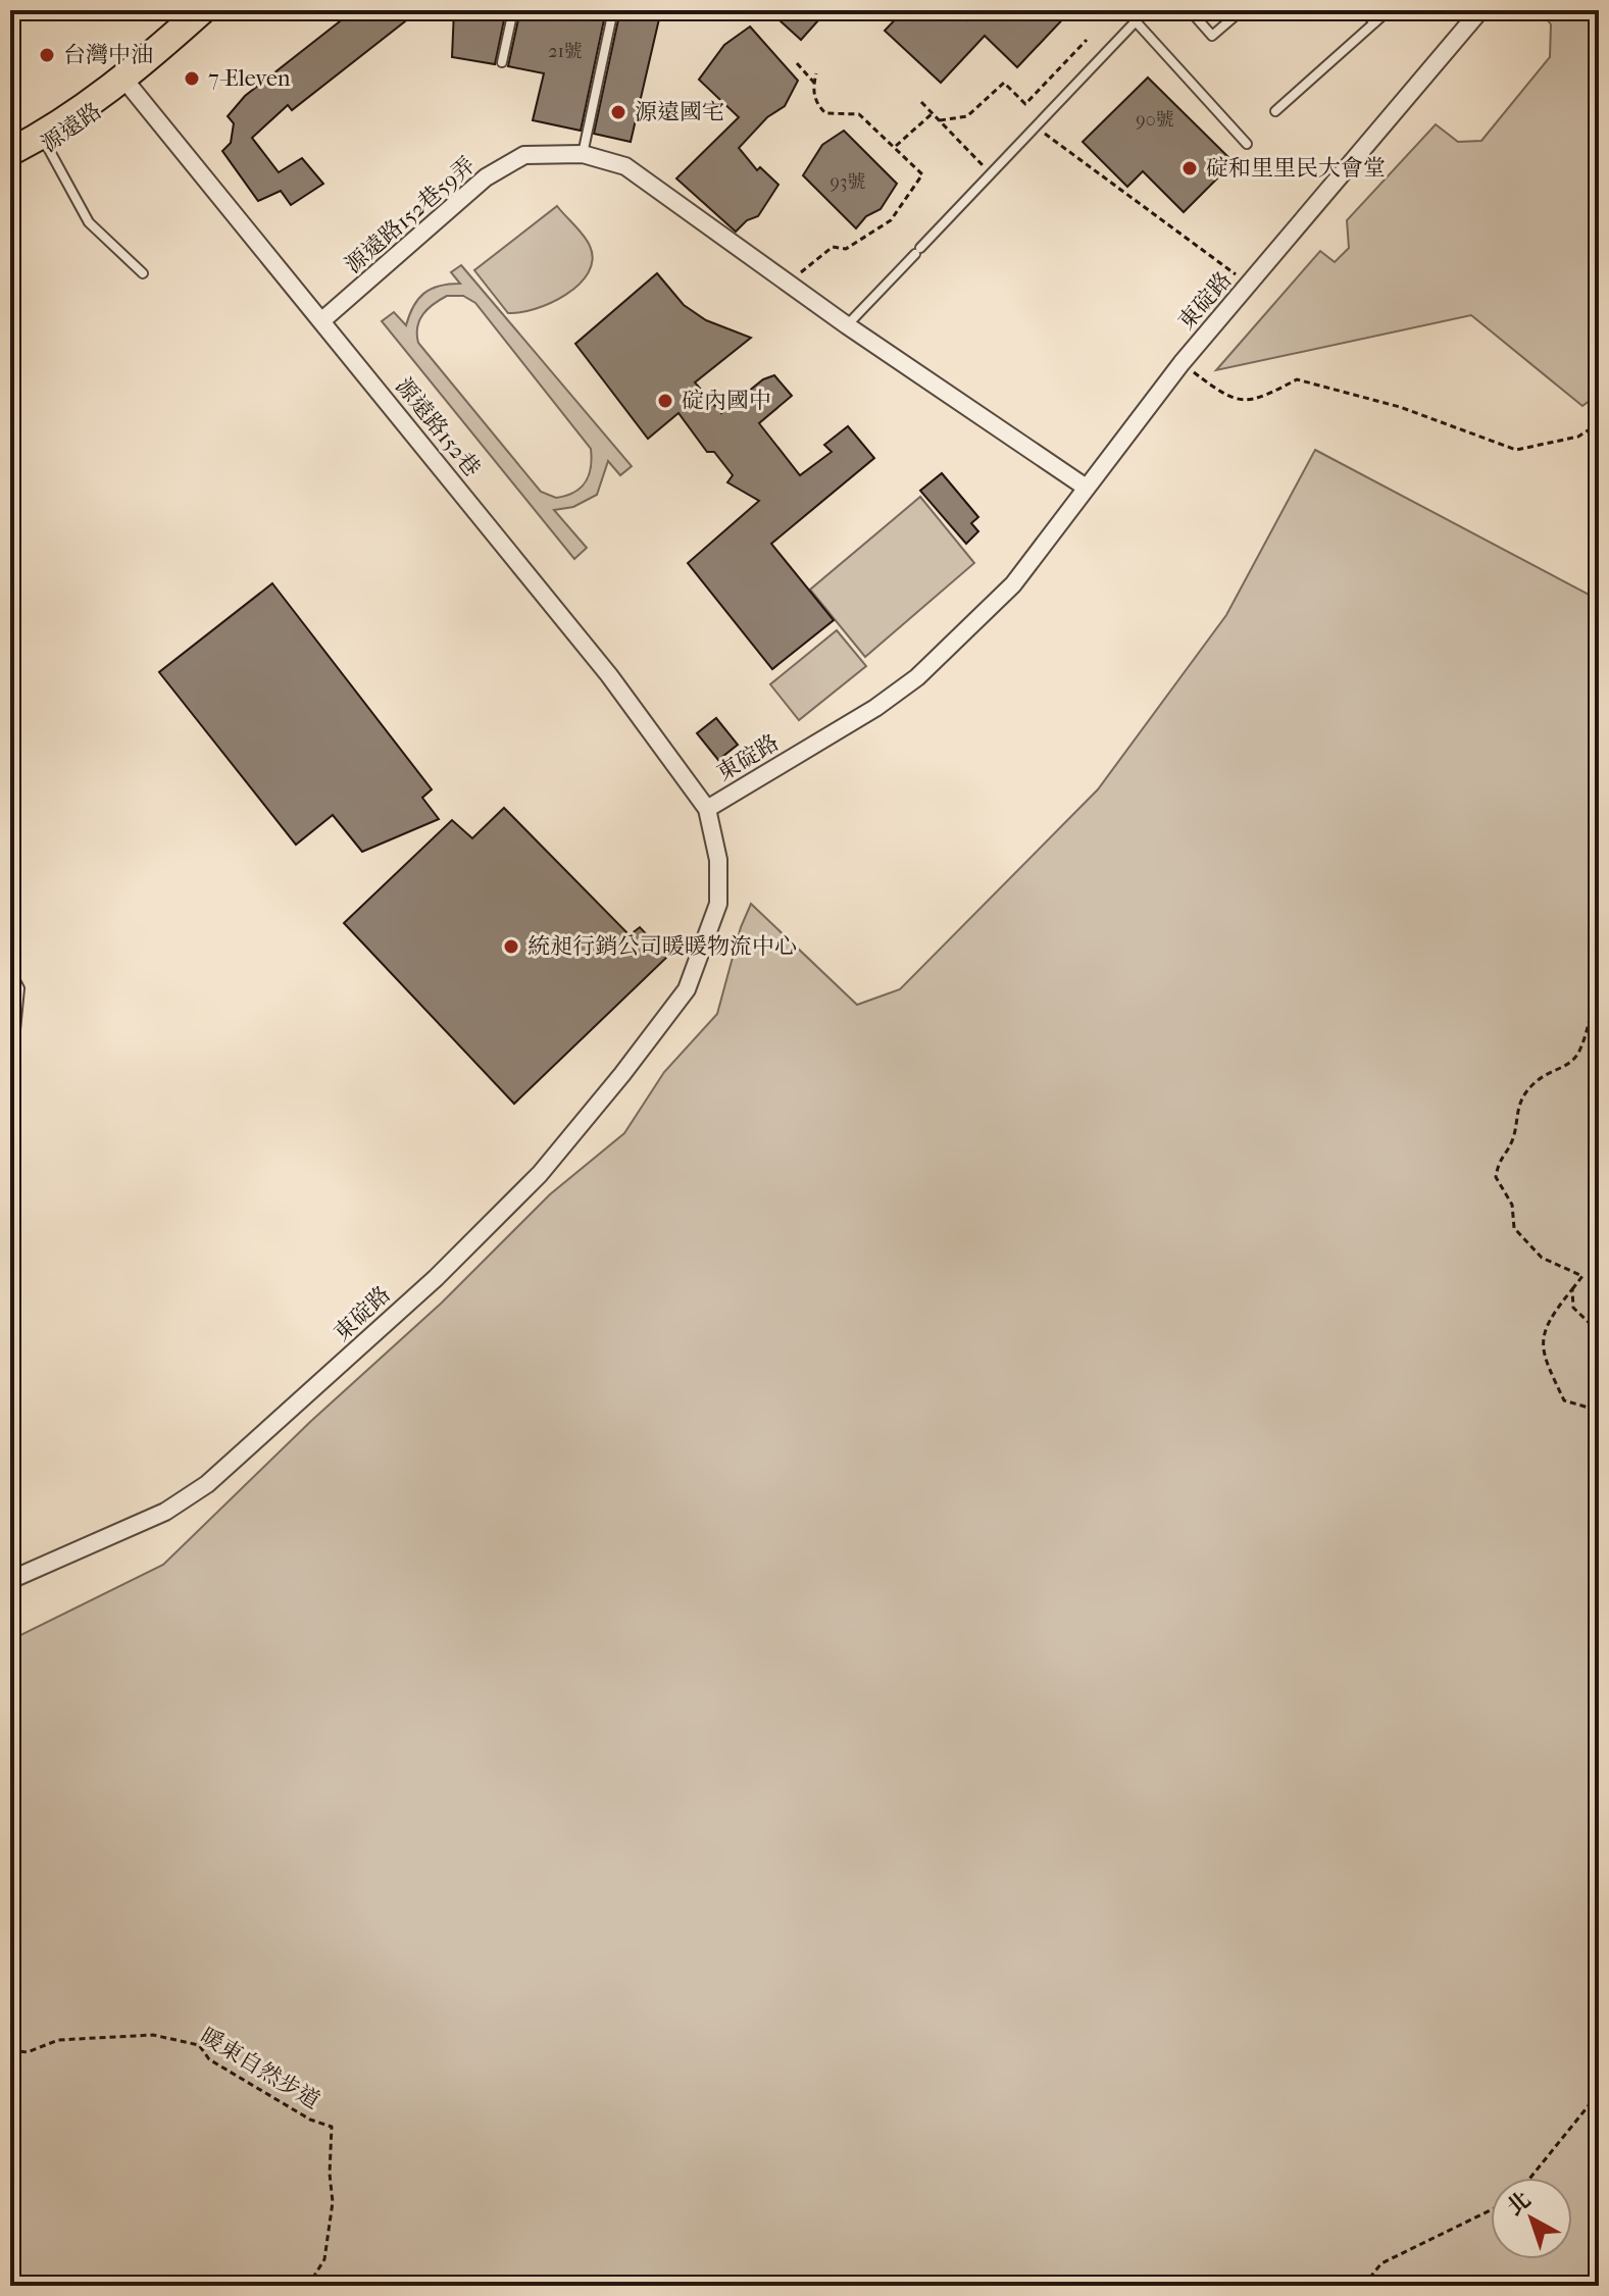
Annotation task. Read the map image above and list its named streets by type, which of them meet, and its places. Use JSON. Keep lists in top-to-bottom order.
{
  "streets": {
    "main road": ["源遠路"],
    "street": ["源遠路152巷59弄", "東碇路", "源遠路152巷"],
    "path": ["暖東自然步道"]
  },
  "crossings": [
    ["源遠路", "源遠路152巷"],
    ["源遠路152巷59弄", "東碇路"],
    ["源遠路152巷59弄", "源遠路152巷"],
    ["東碇路", "源遠路152巷"]
  ],
  "places": [
    "台灣中油",
    "7-Eleven",
    "源遠國宅",
    "碇和里里民大會堂",
    "碇內國中",
    "統昶行銷公司暖暖物流中心"
  ],
  "house_numbers": ["21號", "90號", "93號"],
  "north": "top left"
}
